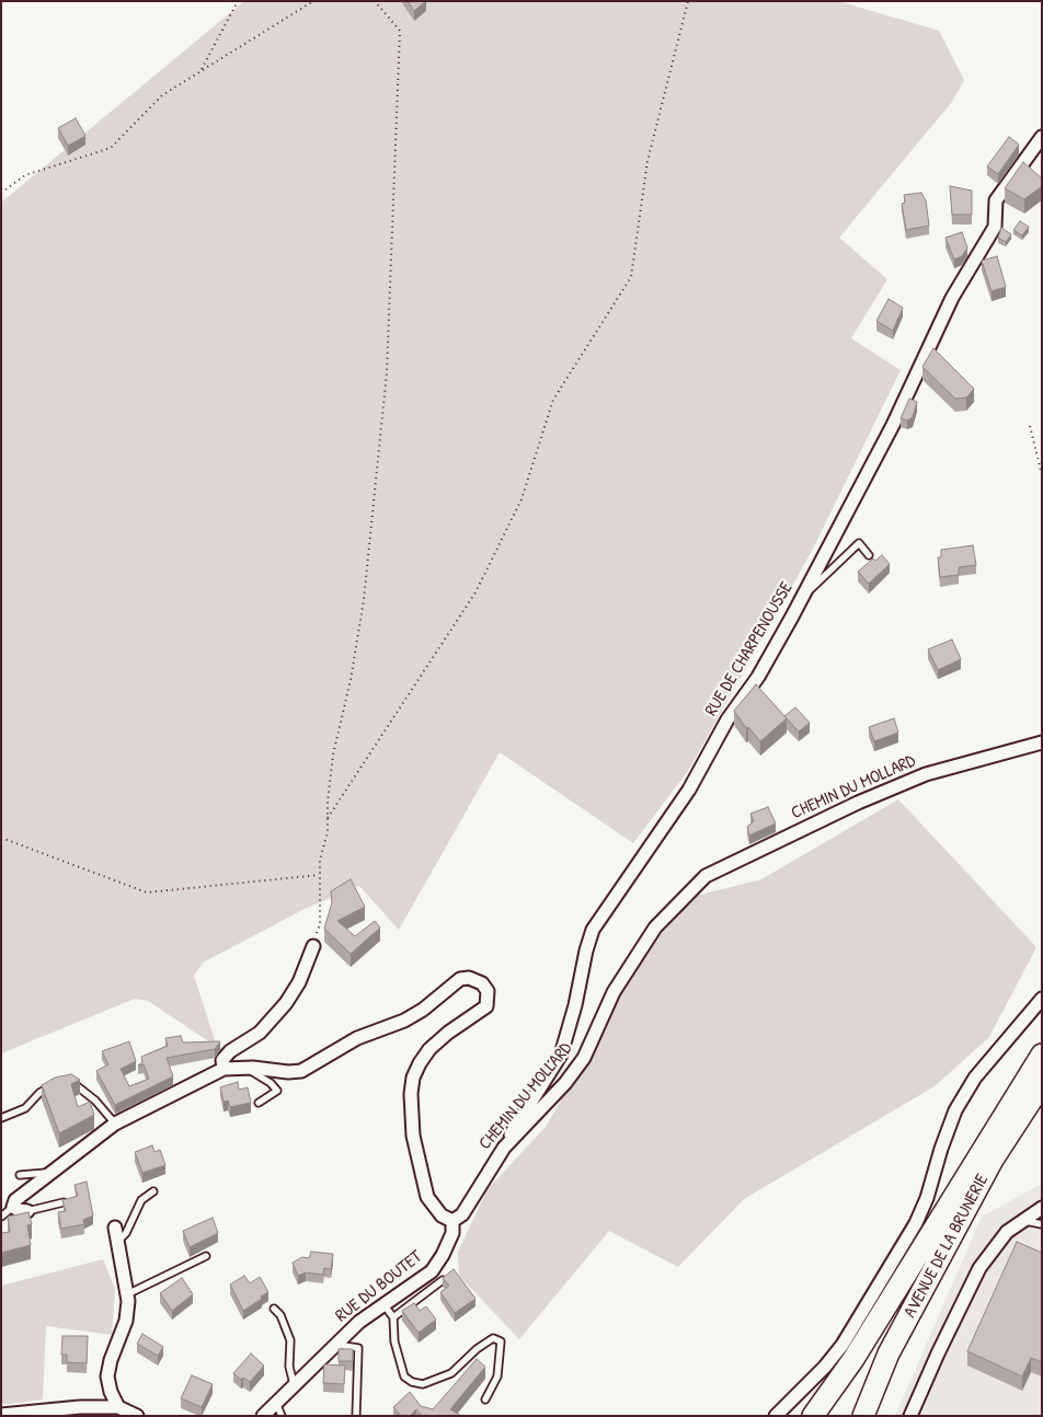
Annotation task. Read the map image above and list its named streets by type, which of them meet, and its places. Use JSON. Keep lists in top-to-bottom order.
{
  "streets": {
    "main road": ["AVENUE DE LA BRUNERIE"],
    "street": ["RUE DE CHARPENOUSSE", "CHEMIN DU MOLLARD", "RUE DU BOUTET"]
  },
  "crossings": [
    ["RUE DE CHARPENOUSSE", "CHEMIN DU MOLLARD"],
    ["CHEMIN DU MOLLARD", "RUE DU BOUTET"]
  ]
}
